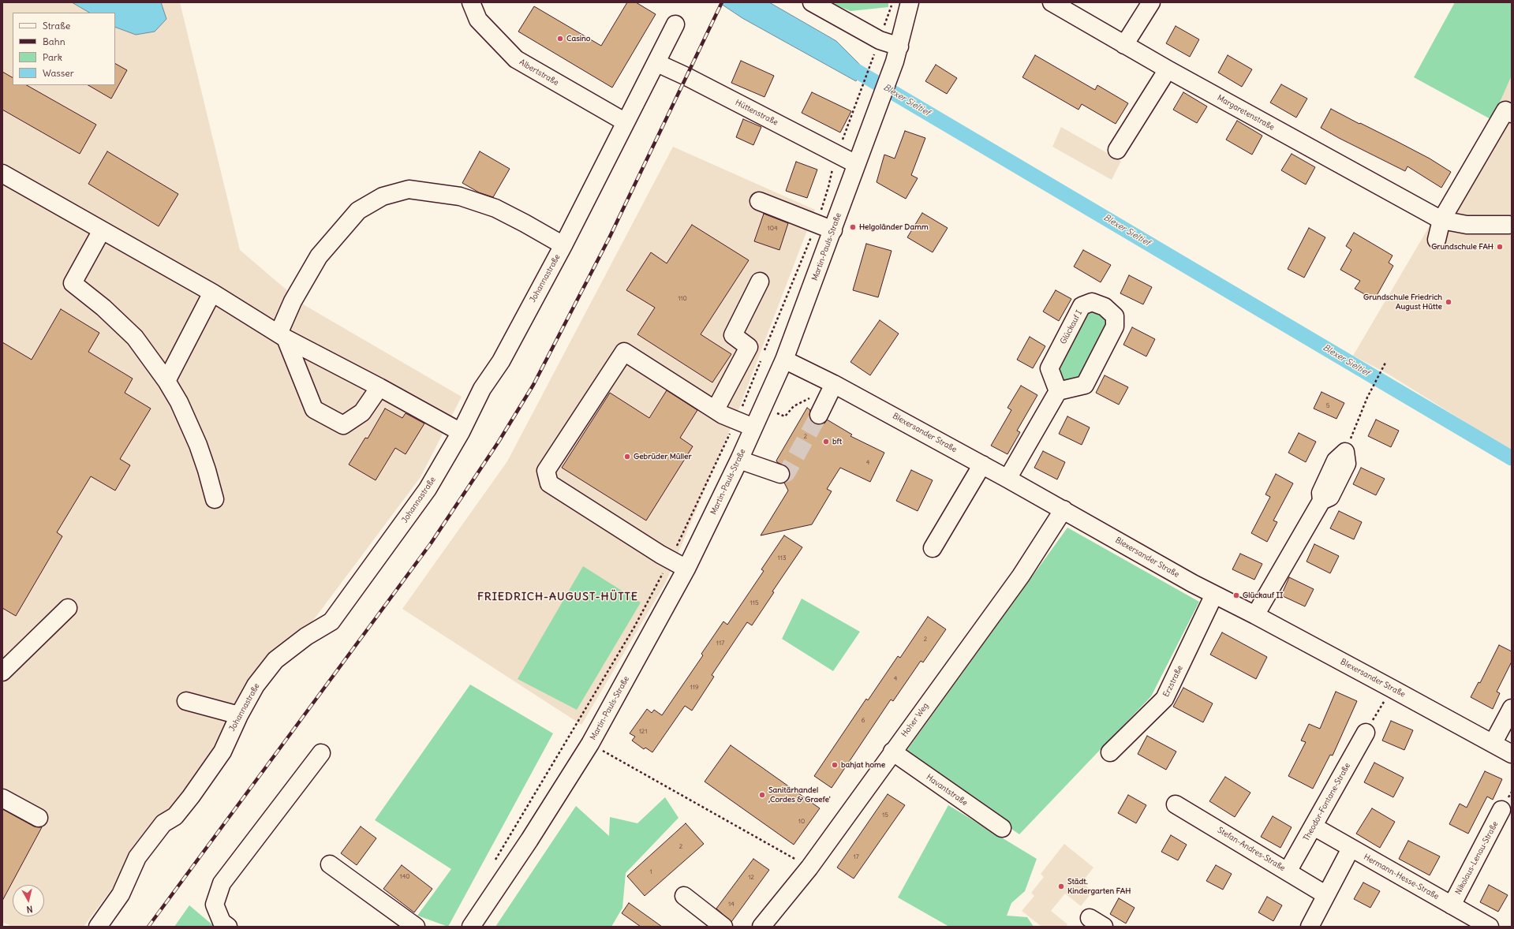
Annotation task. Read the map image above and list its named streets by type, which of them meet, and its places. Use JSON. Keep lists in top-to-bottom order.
{
  "streets": {
    "street": [
      "Albertstraße",
      "Hüttenstraße",
      "Margaretenstraße",
      "Martin-Pauls-Straße",
      "Johannastraße",
      "Glückauf I",
      "Blexersander Straße",
      "Erzstraße",
      "Hoher Weg",
      "Havantstraße",
      "Theodor-Fontane-Straße",
      "Stefan-Andres-Straße",
      "Nikolaus-Lenau-Straße",
      "Hermann-Hesse-Straße"
    ]
  },
  "crossings": [
    ["Albertstraße", "Johannastraße"],
    ["Hüttenstraße", "Martin-Pauls-Straße"],
    ["Hüttenstraße", "Johannastraße"],
    ["Martin-Pauls-Straße", "Blexersander Straße"],
    ["Blexersander Straße", "Erzstraße"],
    ["Blexersander Straße", "Hoher Weg"],
    ["Hoher Weg", "Havantstraße"],
    ["Theodor-Fontane-Straße", "Stefan-Andres-Straße"],
    ["Theodor-Fontane-Straße", "Hermann-Hesse-Straße"],
    ["Nikolaus-Lenau-Straße", "Hermann-Hesse-Straße"]
  ],
  "districts": ["FRIEDRICH-AUGUST-HÜTTE"],
  "water": ["Blexer Sieltief"],
  "places": [
    "Casino",
    "Helgoländer Damm",
    "Grundschule FAH",
    "Grundschule Friedrich August Hütte",
    "bft",
    "Gebrüder Müller",
    "Glückauf II",
    "bahjat home",
    "Sanitärhandel ,Cordes & Graefe'",
    "Städt. Kindergarten FAH"
  ],
  "house_numbers": [
    "104",
    "110",
    "5",
    "2",
    "4",
    "113",
    "115",
    "2",
    "117",
    "4",
    "119",
    "6",
    "121",
    "15",
    "10",
    "2",
    "17",
    "1",
    "140",
    "12",
    "14"
  ],
  "legend": [
    "Straße",
    "Bahn",
    "Park",
    "Wasser"
  ],
  "north": "bottom"
}
